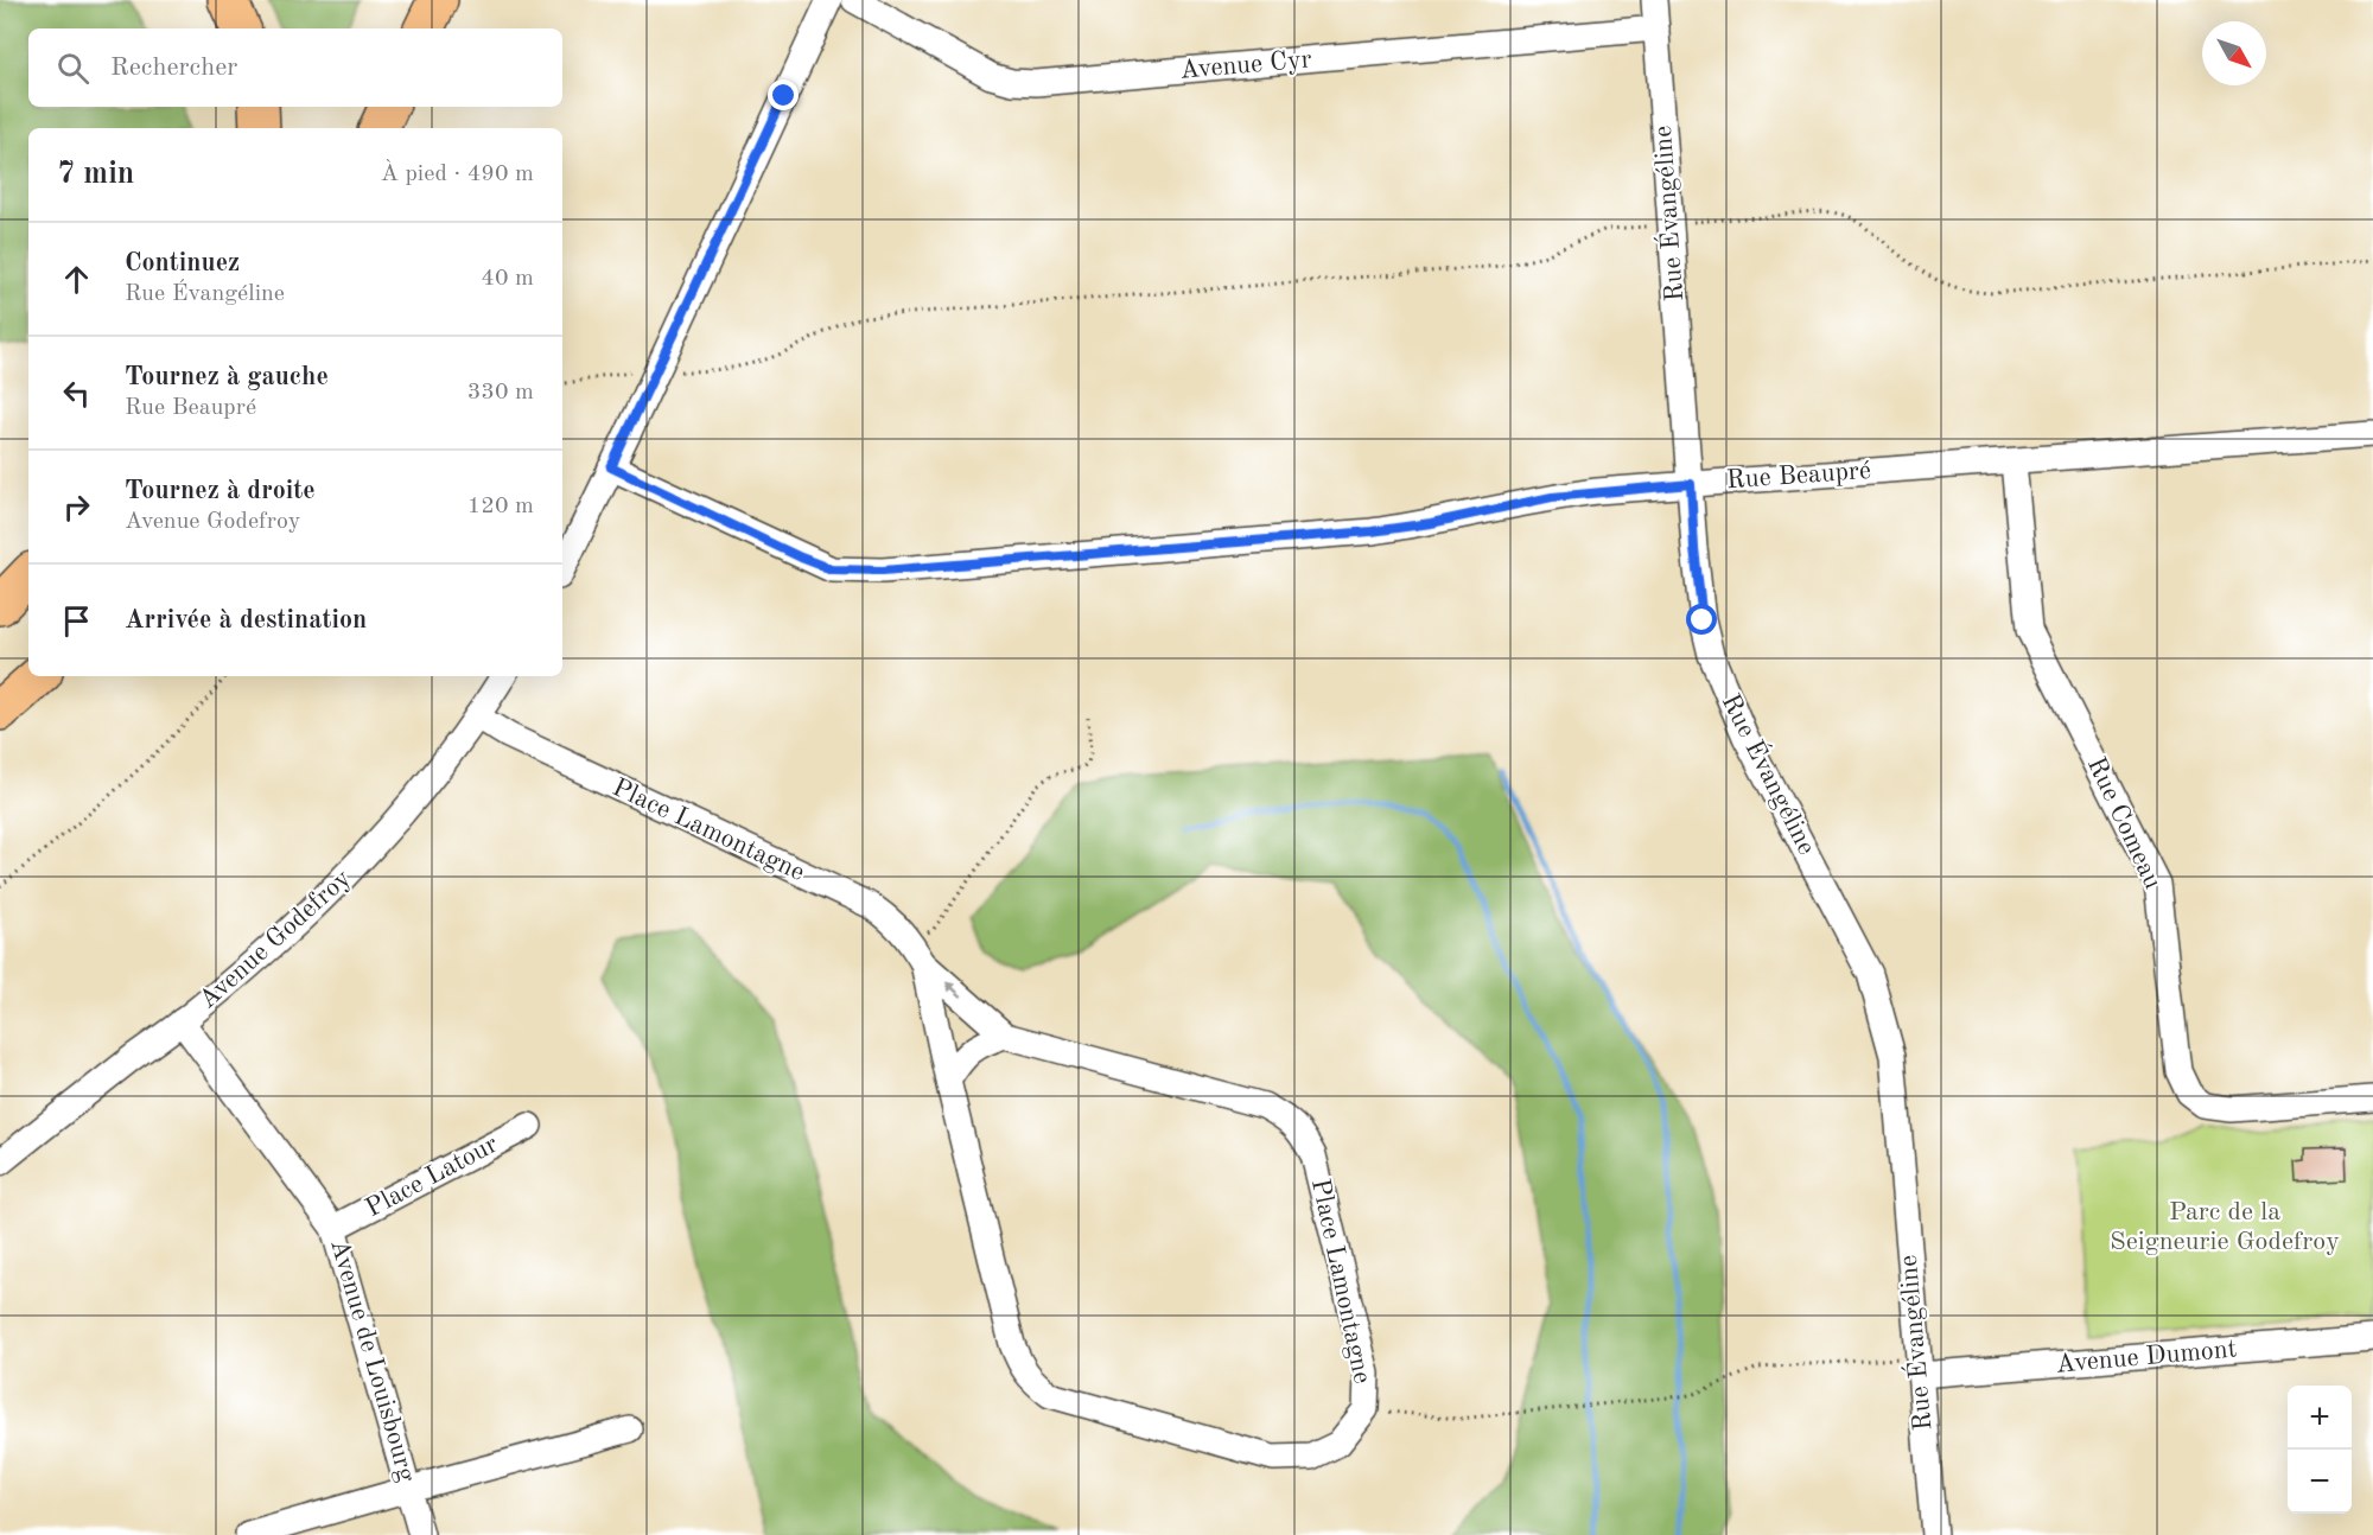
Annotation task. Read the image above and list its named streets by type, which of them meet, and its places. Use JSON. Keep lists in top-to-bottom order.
{
  "streets": {
    "street": [
      "Avenue Cyr",
      "Rue Évangéline",
      "Rue Beaupré",
      "Rue Comeau",
      "Place Lamontagne",
      "Avenue Godefroy",
      "Place Latour",
      "Avenue Dumont",
      "Avenue de Louisbourg"
    ]
  },
  "crossings": [
    ["Avenue Cyr", "Rue Évangéline"],
    ["Rue Évangéline", "Rue Beaupré"],
    ["Rue Évangéline", "Avenue Dumont"],
    ["Rue Beaupré", "Rue Comeau"],
    ["Place Lamontagne", "Avenue Godefroy"],
    ["Avenue Godefroy", "Avenue de Louisbourg"],
    ["Place Latour", "Avenue de Louisbourg"]
  ],
  "parks": ["Parc de la Seigneurie Godefroy"],
  "north": "bottom right",
  "page": {
    "search": "Rechercher",
    "heading": ["7 min", "À pied · 490 m"],
    "list": [
      ["Continuez", "Rue Évangéline", "40 m"],
      ["Tournez à gauche", "Rue Beaupré", "330 m"],
      ["Tournez à droite", "Avenue Godefroy", "120 m"],
      "Arrivée à destination"
    ],
    "map_buttons": ["+", "−"]
  }
}
